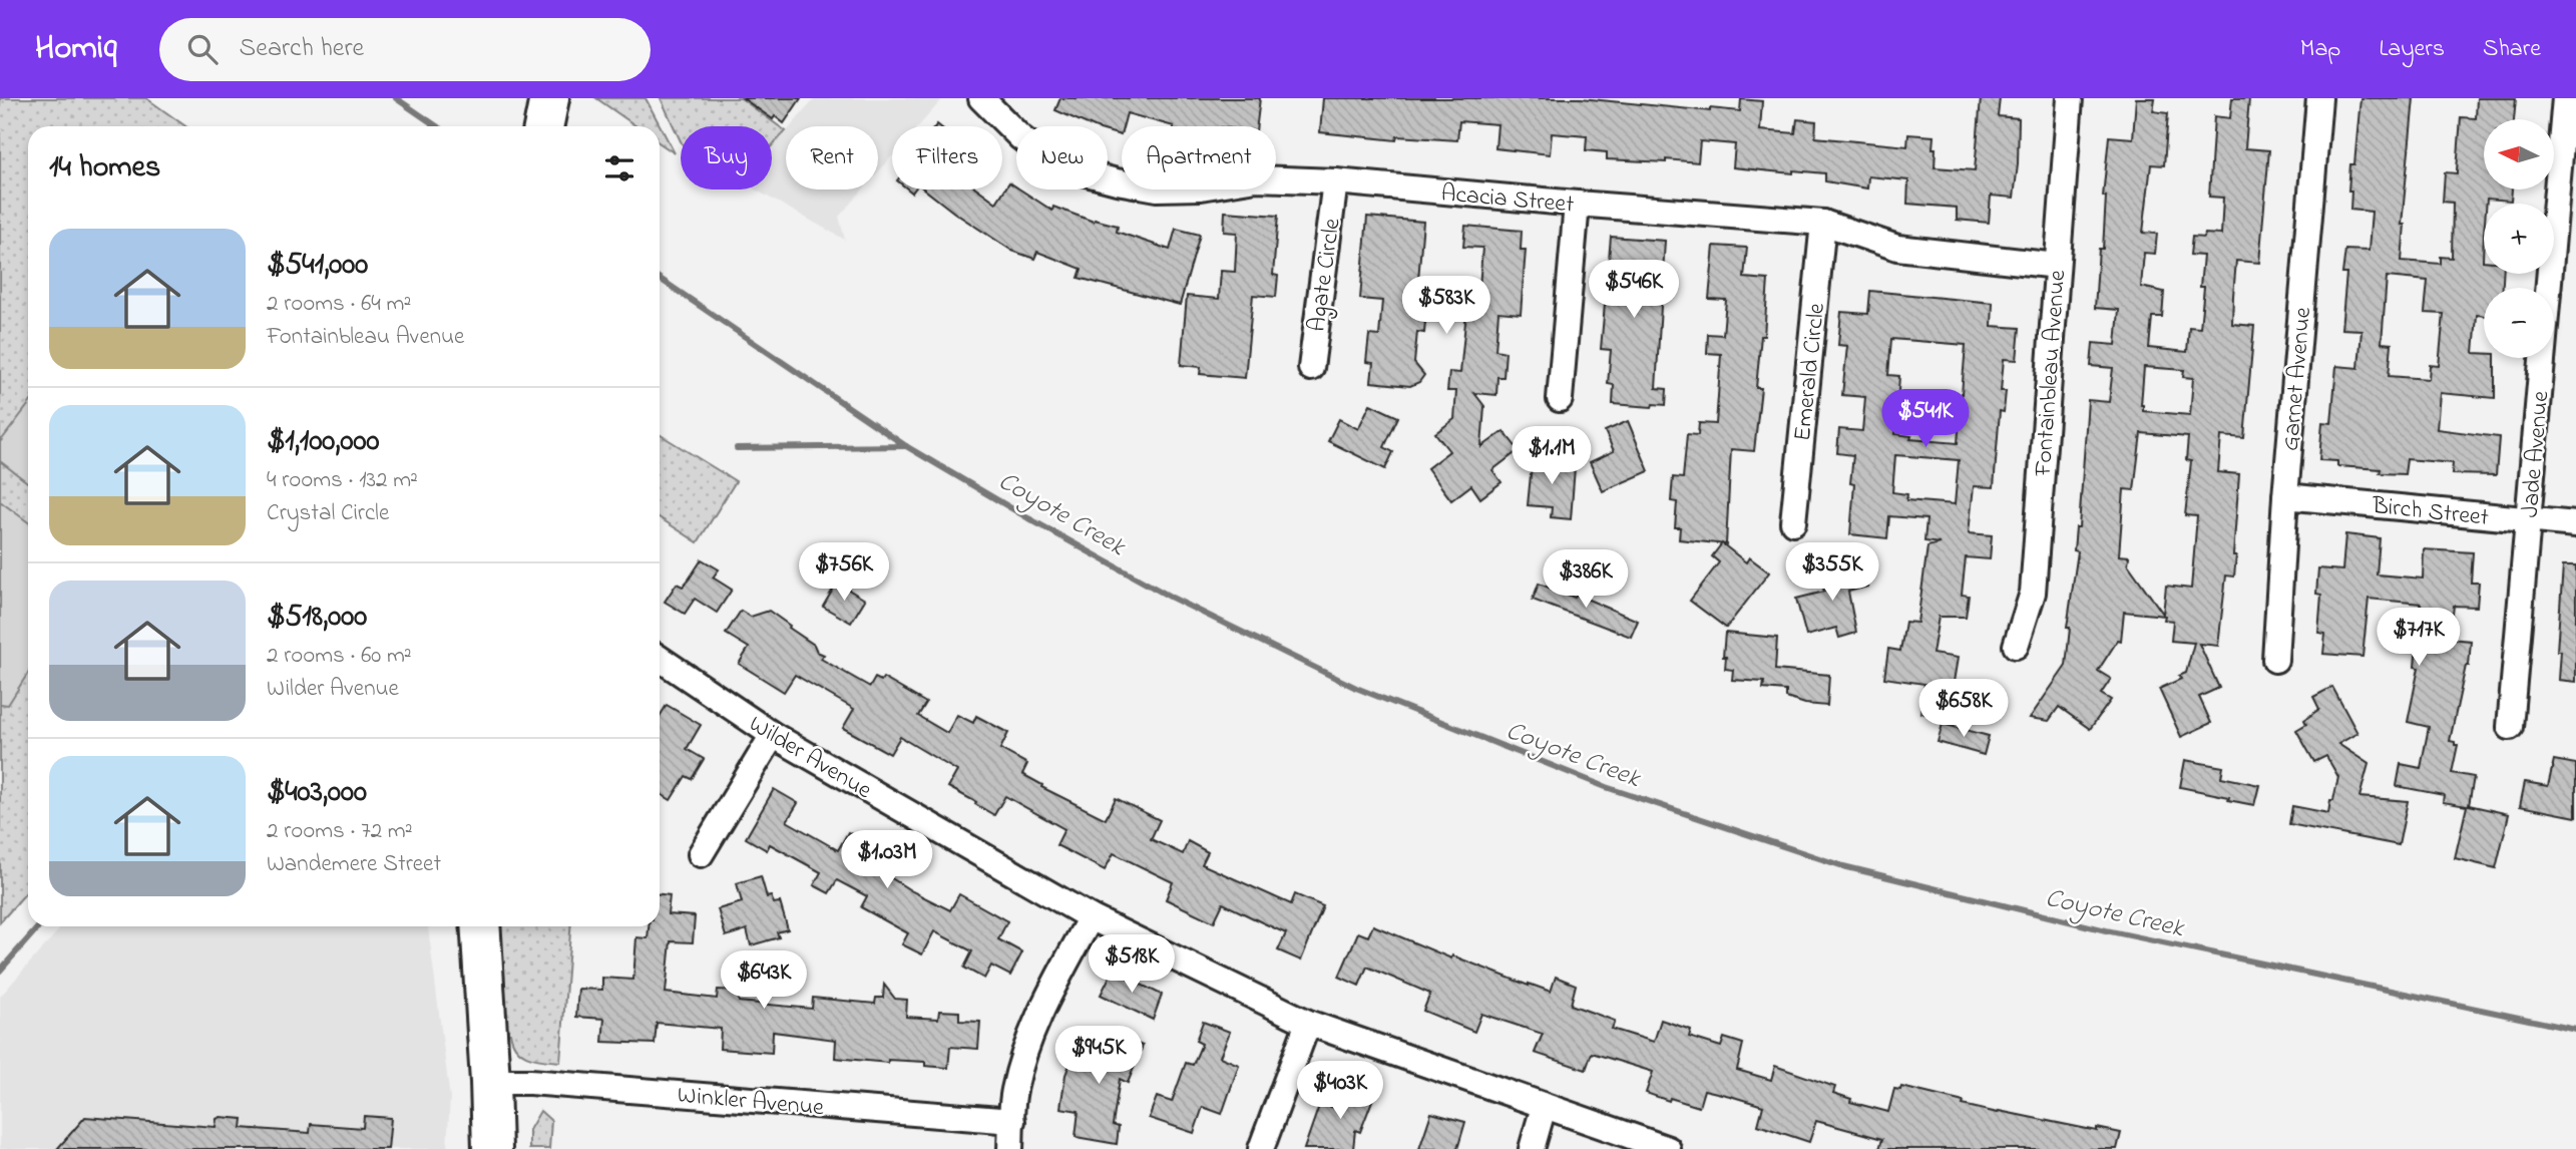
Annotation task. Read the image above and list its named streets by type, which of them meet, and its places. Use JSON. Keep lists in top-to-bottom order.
{
  "streets": {
    "street": [
      "Acacia Street",
      "Agate Circle",
      "Emerald Circle",
      "Fontainbleau Avenue",
      "Garnet Avenue",
      "Jade Avenue",
      "Birch Street",
      "Wilder Avenue",
      "Winkler Avenue"
    ]
  },
  "crossings": [
    ["Acacia Street", "Agate Circle"],
    ["Acacia Street", "Emerald Circle"],
    ["Acacia Street", "Fontainbleau Avenue"],
    ["Garnet Avenue", "Birch Street"],
    ["Jade Avenue", "Birch Street"]
  ],
  "water": ["Coyote Creek"],
  "north": "left",
  "page": {
    "header": "Homiq",
    "search": "Search here",
    "nav": ["Map", "Layers", "Share"],
    "map_buttons": ["+", "−"],
    "chip": [
      "Buy",
      "Rent",
      "Filters",
      "New",
      "Apartment"
    ],
    "heading": "14 homes",
    "list": [
      {
        "name": "$541,000",
        "note": "2 rooms · 64 m² · Fontainbleau Avenue"
      },
      {
        "name": "$1,100,000",
        "note": "4 rooms · 132 m² · Crystal Circle"
      },
      {
        "name": "$518,000",
        "note": "2 rooms · 60 m² · Wilder Avenue"
      },
      {
        "name": "$403,000",
        "note": "2 rooms · 72 m² · Wandemere Street"
      }
    ],
    "price": [
      "$546K",
      "$583K",
      "$541K",
      "$1.1M",
      "$756K",
      "$355K",
      "$386K",
      "$717K",
      "$658K",
      "$1.03M",
      "$518K",
      "$643K",
      "$945K",
      "$403K"
    ]
  }
}
